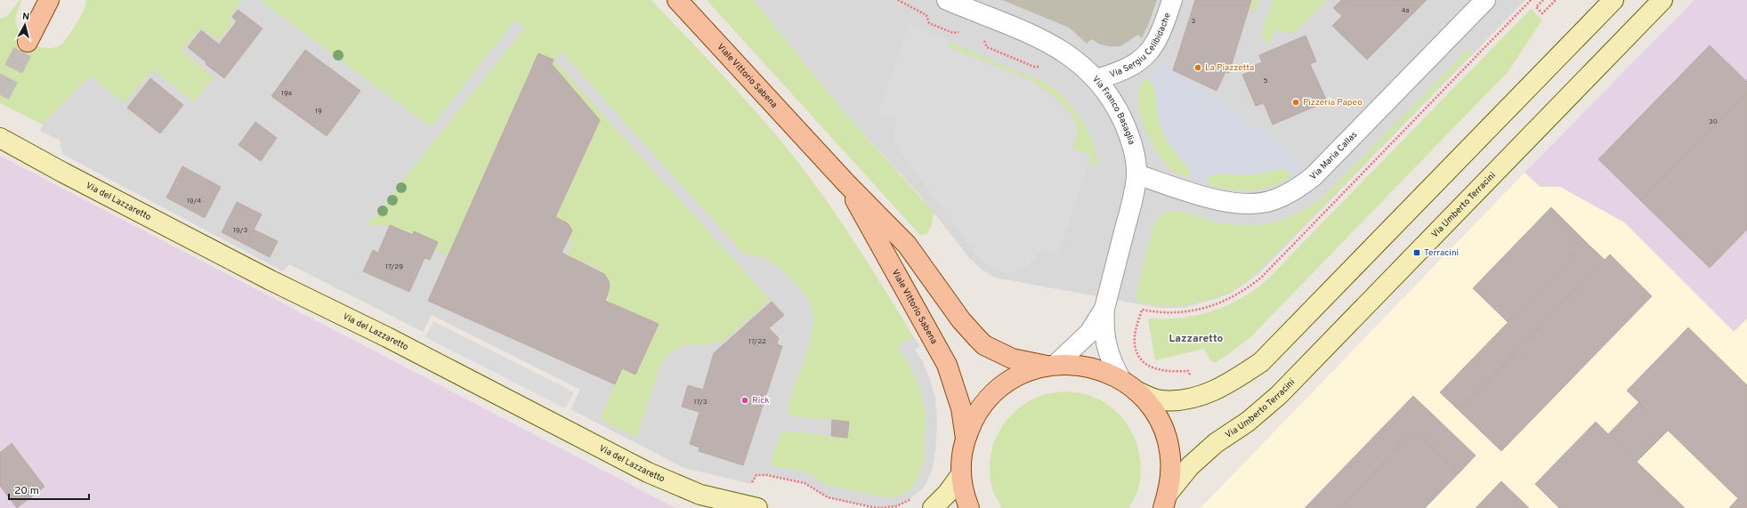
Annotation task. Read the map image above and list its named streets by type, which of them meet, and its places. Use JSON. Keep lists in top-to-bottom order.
{
  "streets": {
    "main road": ["Viale Vittorio Sabena", "Via del Lazzaretto", "Via Umberto Terracini"],
    "street": ["Via Sergiu Celibidache", "Via Franco Basaglia", "Via Maria Callas"]
  },
  "crossings": [
    ["Via Sergiu Celibidache", "Via Franco Basaglia"],
    ["Viale Vittorio Sabena", "Via Franco Basaglia"],
    ["Via Franco Basaglia", "Via Maria Callas"]
  ],
  "districts": ["Lazzaretto"],
  "places": {
    "other": ["La Piazzetta", "Pizzeria Papeo", "Rick"],
    "transit": ["Terracini"]
  },
  "house_numbers": [
    "4a",
    "3",
    "5",
    "19a",
    "19",
    "30",
    "19/4",
    "19/3",
    "17/29",
    "17/22",
    "17/3"
  ],
  "scale_bar": "20 m",
  "north": "top"
}
